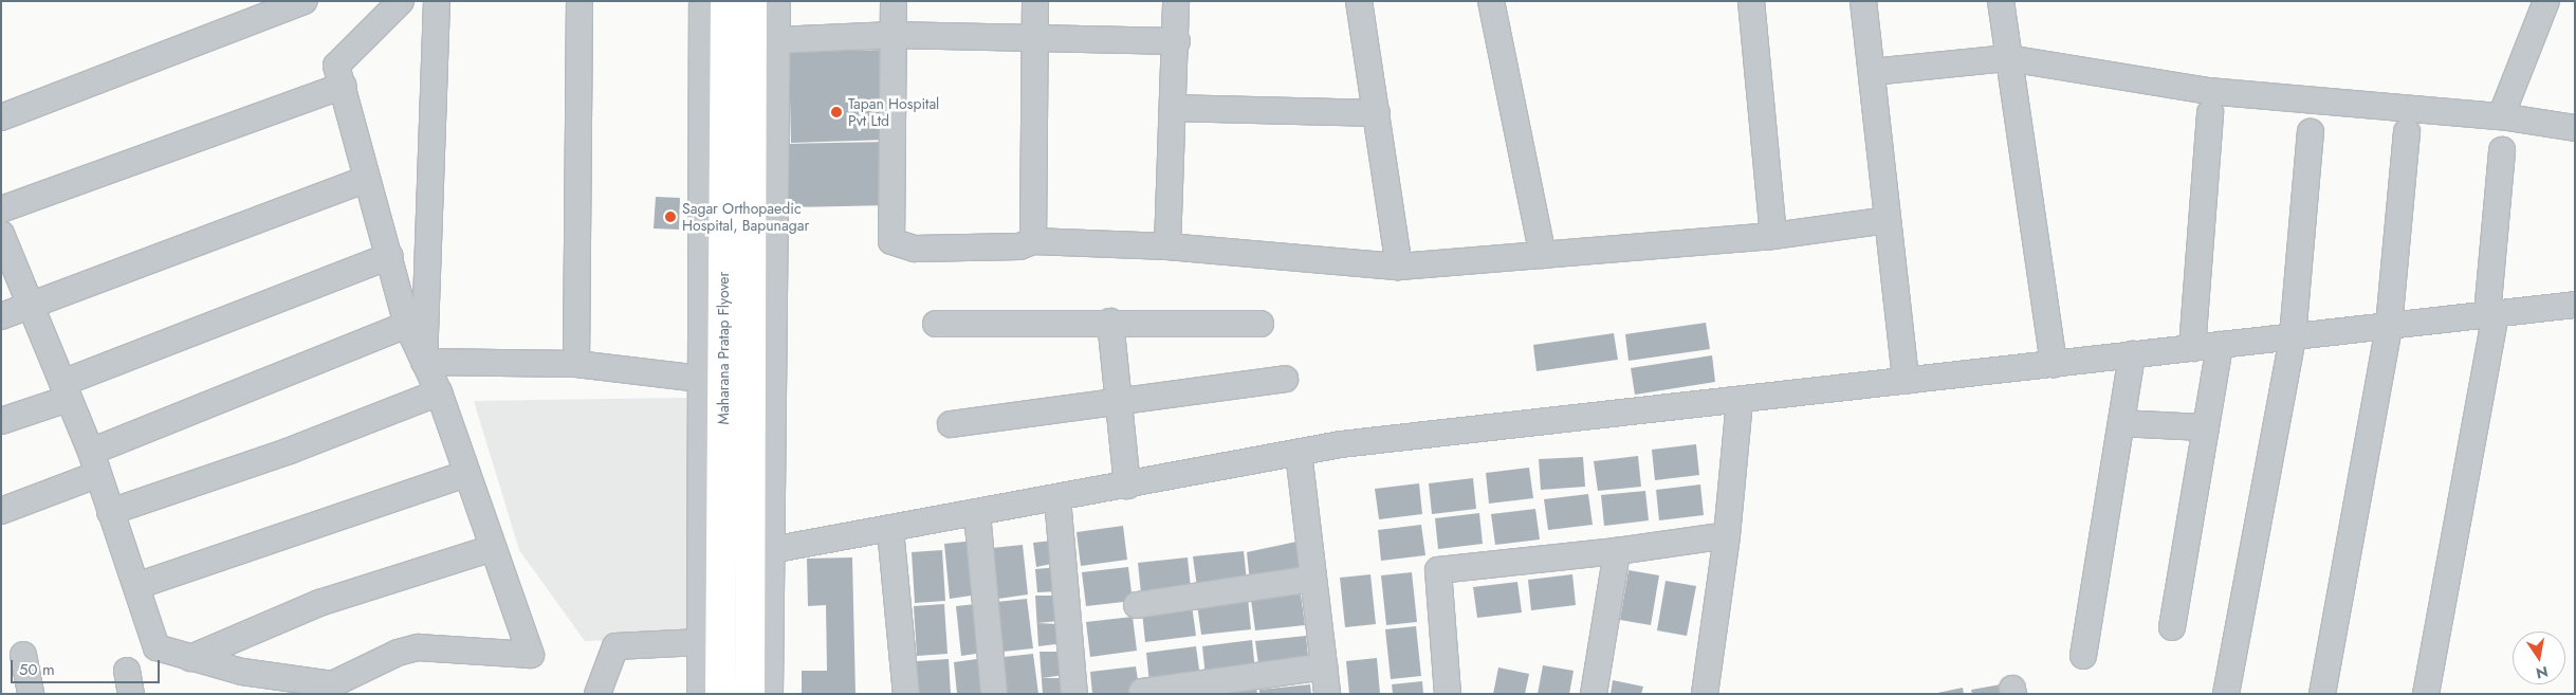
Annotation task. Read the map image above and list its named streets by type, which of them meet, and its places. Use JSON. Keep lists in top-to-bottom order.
{
  "streets": {
    "main road": ["Maharana Pratap Flyover"]
  },
  "places": ["Tapan Hospital Pvt Ltd", "Sagar Orthopaedic Hospital, Bapunagar"],
  "scale_bar": "50 m",
  "north": "bottom"
}
